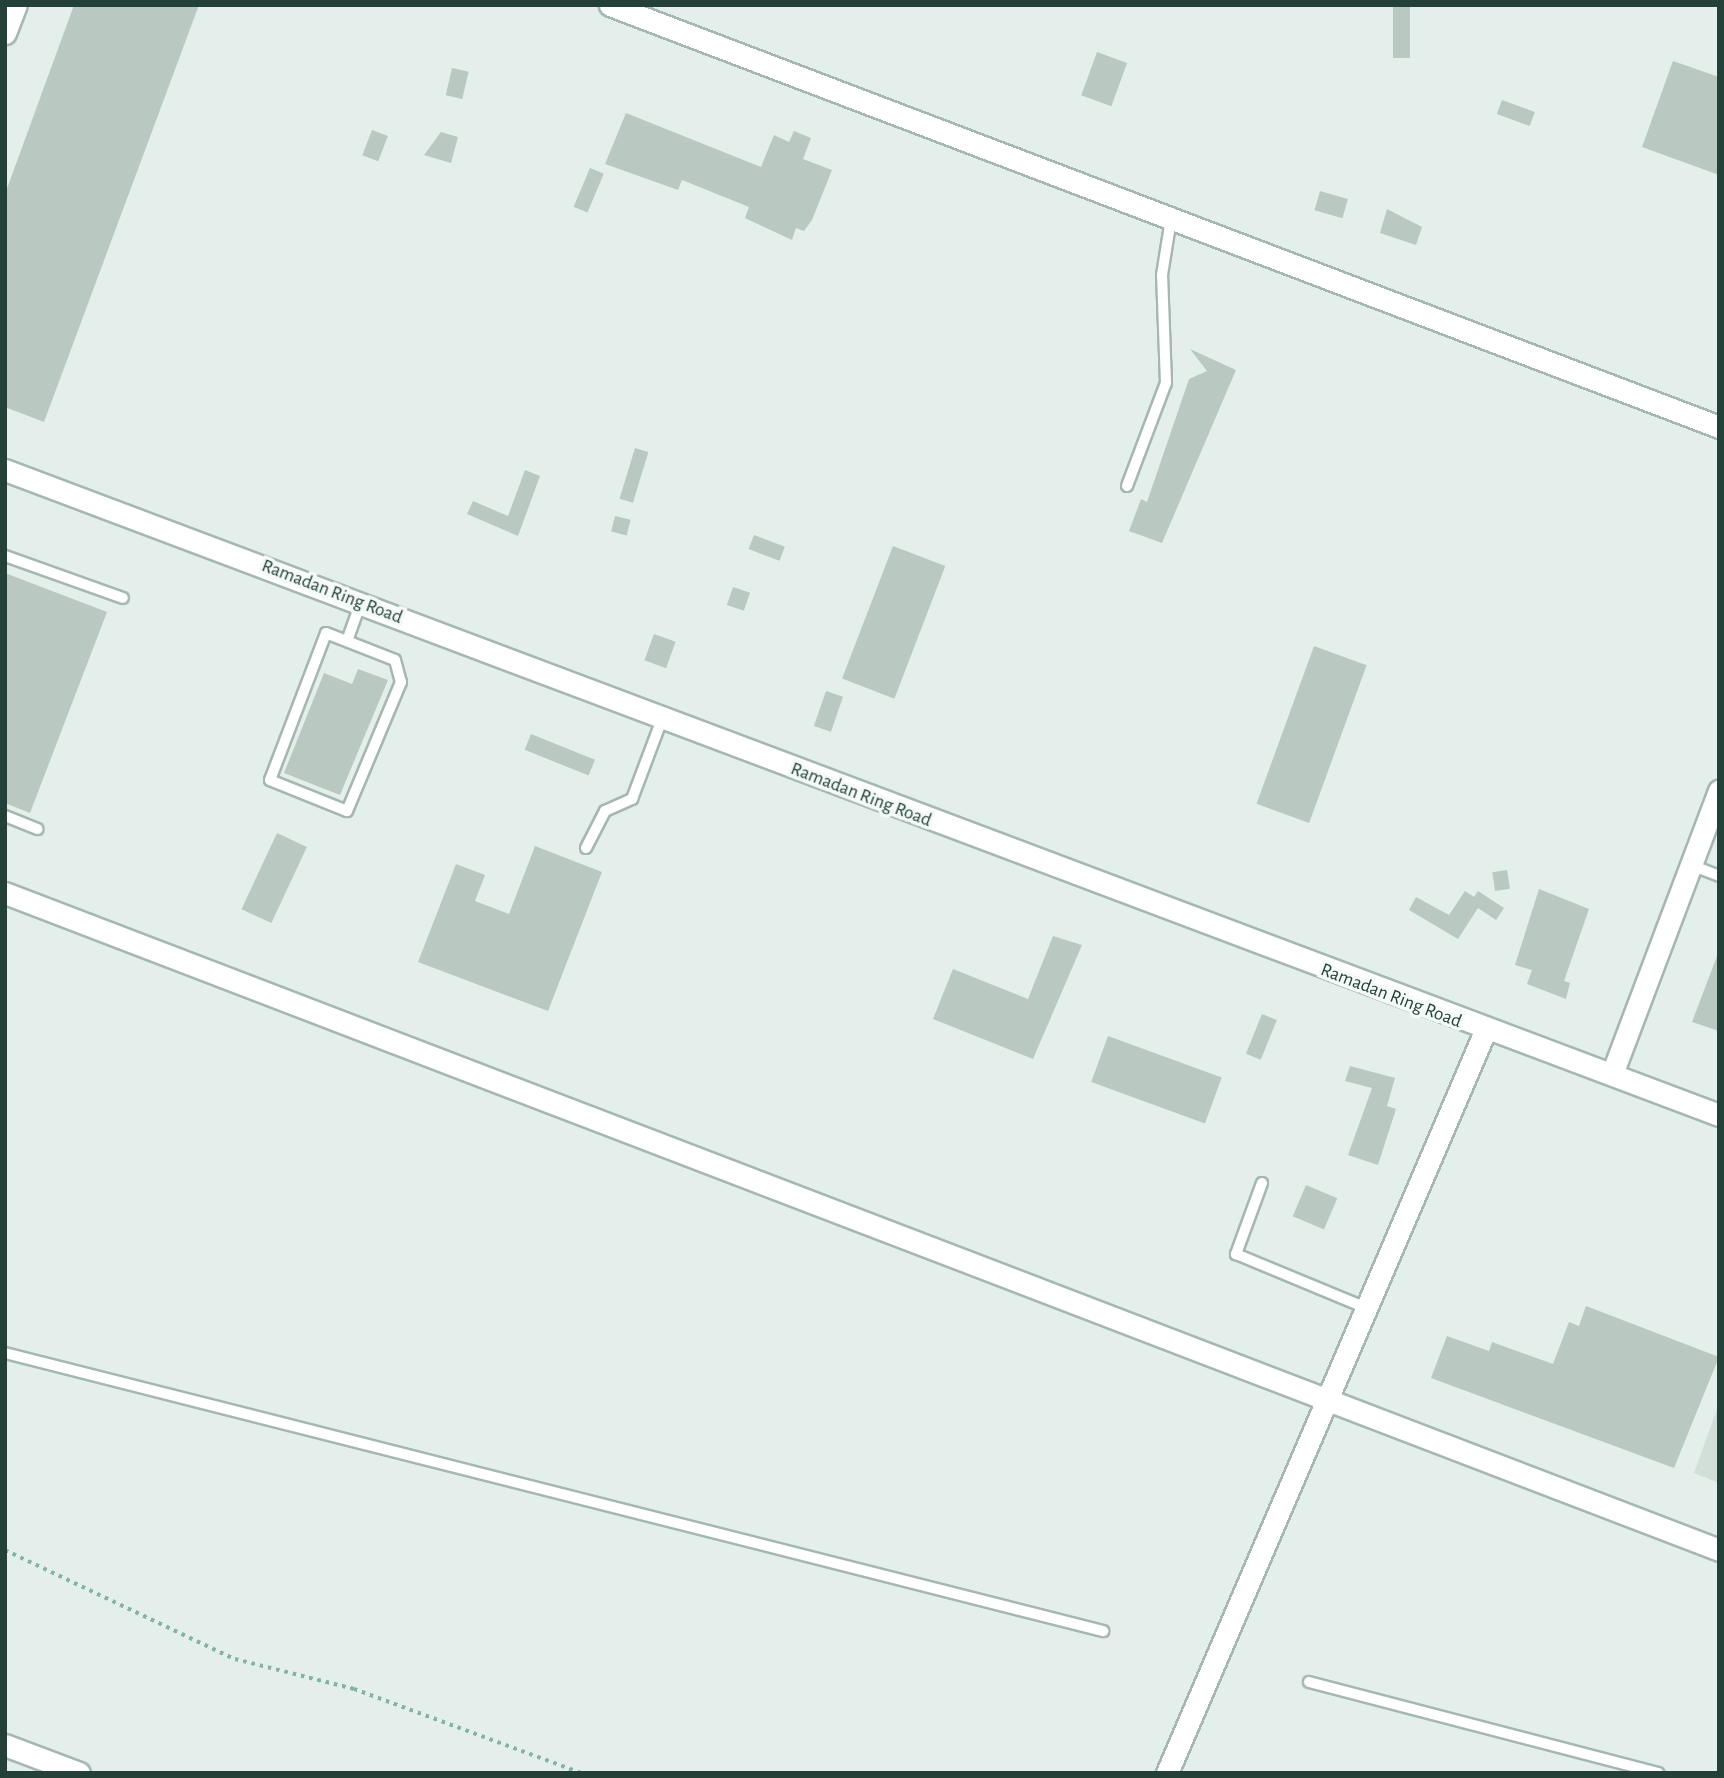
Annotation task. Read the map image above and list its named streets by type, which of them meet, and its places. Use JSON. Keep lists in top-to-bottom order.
{
  "streets": {
    "street": ["Ramadan Ring Road"]
  }
}
